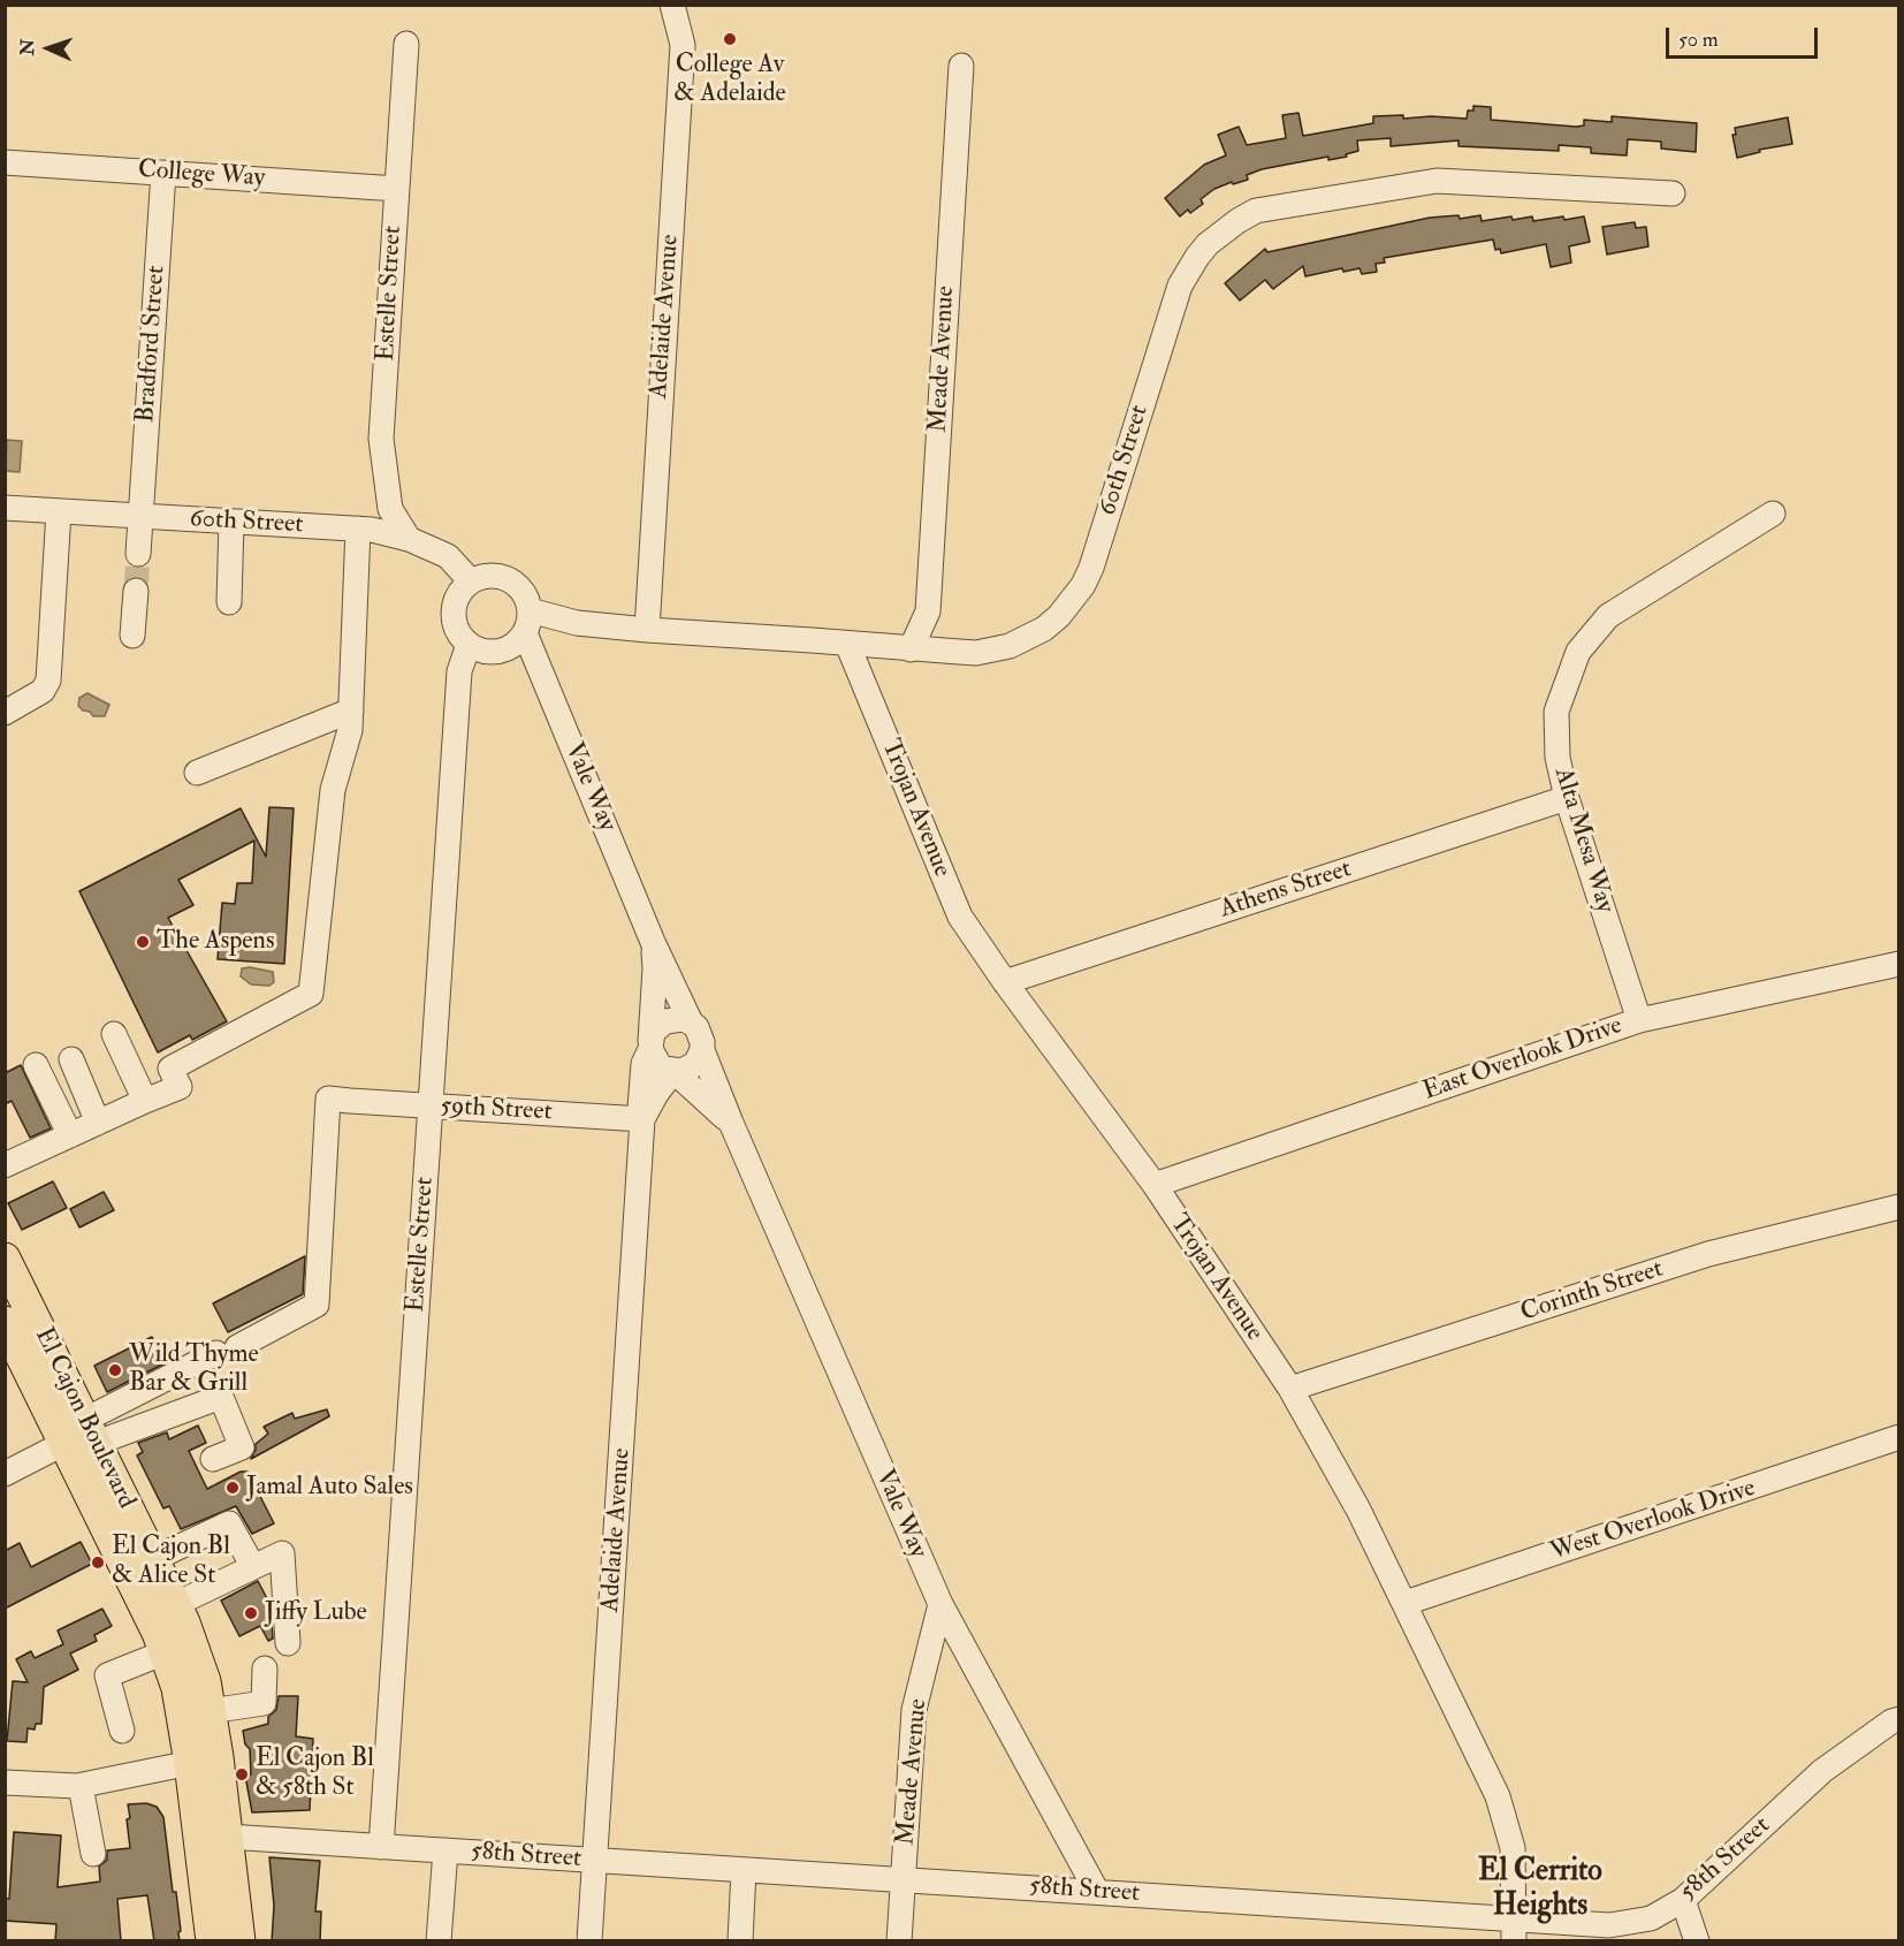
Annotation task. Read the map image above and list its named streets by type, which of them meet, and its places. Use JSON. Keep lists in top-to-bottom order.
{
  "streets": {
    "main road": ["El Cajon Boulevard"],
    "street": [
      "College Way",
      "Estelle Street",
      "Adelaide Avenue",
      "Bradford Street",
      "Meade Avenue",
      "60th Street",
      "Vale Way",
      "Trojan Avenue",
      "Alta Mesa Way",
      "Athens Street",
      "East Overlook Drive",
      "59th Street",
      "Corinth Street",
      "West Overlook Drive",
      "58th Street"
    ]
  },
  "crossings": [
    ["College Way", "Estelle Street"],
    ["College Way", "Bradford Street"],
    ["Estelle Street", "60th Street"],
    ["Estelle Street", "Vale Way"],
    ["Estelle Street", "59th Street"],
    ["Estelle Street", "58th Street"],
    ["Adelaide Avenue", "60th Street"],
    ["Adelaide Avenue", "Vale Way"],
    ["Adelaide Avenue", "59th Street"],
    ["Adelaide Avenue", "58th Street"],
    ["Bradford Street", "60th Street"],
    ["Meade Avenue", "60th Street"],
    ["Meade Avenue", "Vale Way"],
    ["Meade Avenue", "58th Street"],
    ["60th Street", "Vale Way"],
    ["60th Street", "Trojan Avenue"],
    ["Vale Way", "58th Street"],
    ["Trojan Avenue", "Athens Street"],
    ["Trojan Avenue", "East Overlook Drive"],
    ["Trojan Avenue", "Corinth Street"],
    ["Trojan Avenue", "West Overlook Drive"],
    ["Trojan Avenue", "58th Street"],
    ["Alta Mesa Way", "Athens Street"],
    ["Alta Mesa Way", "East Overlook Drive"],
    ["59th Street", "El Cajon Boulevard"],
    ["El Cajon Boulevard", "58th Street"]
  ],
  "districts": ["El Cerrito Heights"],
  "places": [
    "College Av & Adelaide",
    "The Aspens",
    "Wild Thyme Bar & Grill",
    "Jamal Auto Sales",
    "El Cajon Bl & Alice St",
    "Jiffy Lube",
    "El Cajon Bl & 58th St"
  ],
  "scale_bar": "50 m",
  "north": "left"
}
